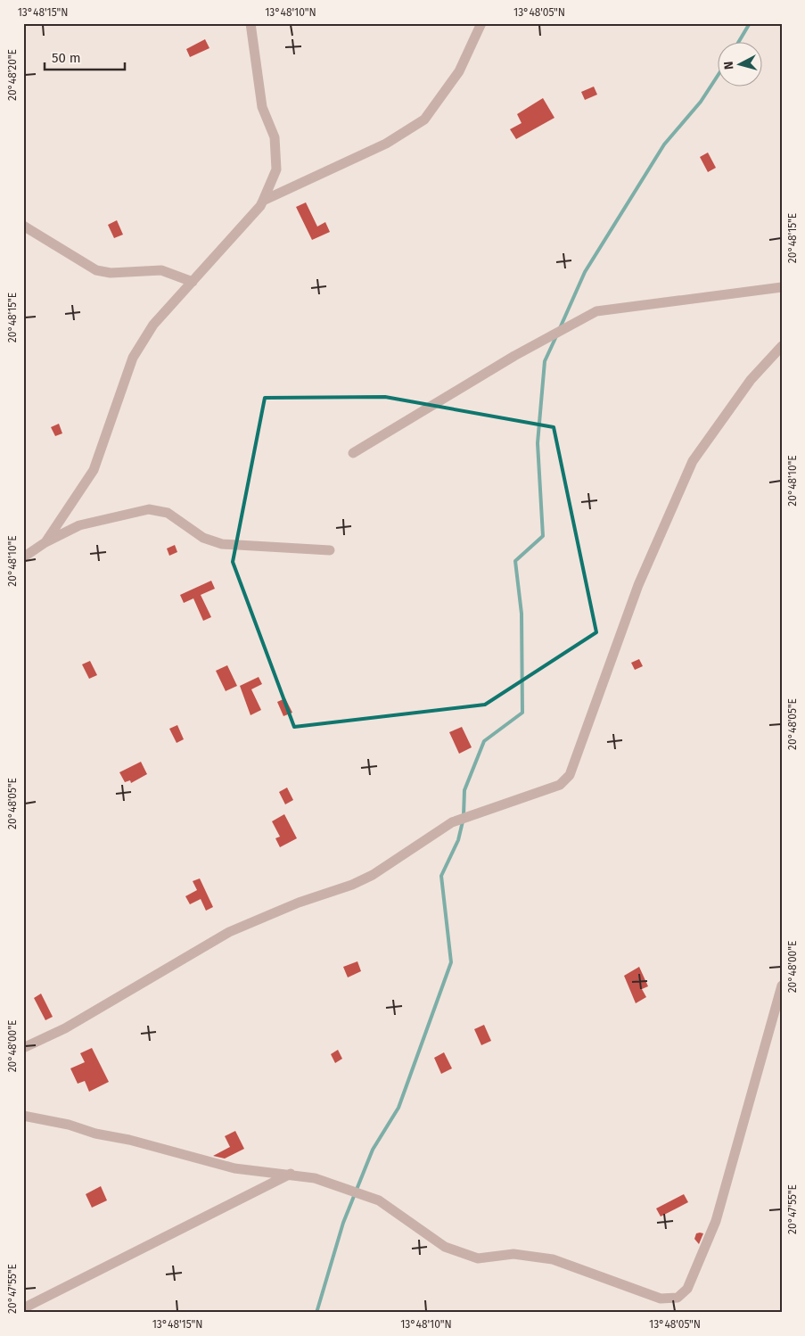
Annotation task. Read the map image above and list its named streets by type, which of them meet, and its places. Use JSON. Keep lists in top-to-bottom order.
{
  "scale_bar": "50 m",
  "north": "left",
  "coordinates": [
    "13°48'15\"N",
    "13°48'10\"N",
    "13°48'05\"N",
    "20°48'20\"E",
    "20°48'15\"E",
    "20°48'10\"E",
    "20°48'05\"E",
    "20°48'00\"E",
    "20°47'55\"E"
  ]
}
